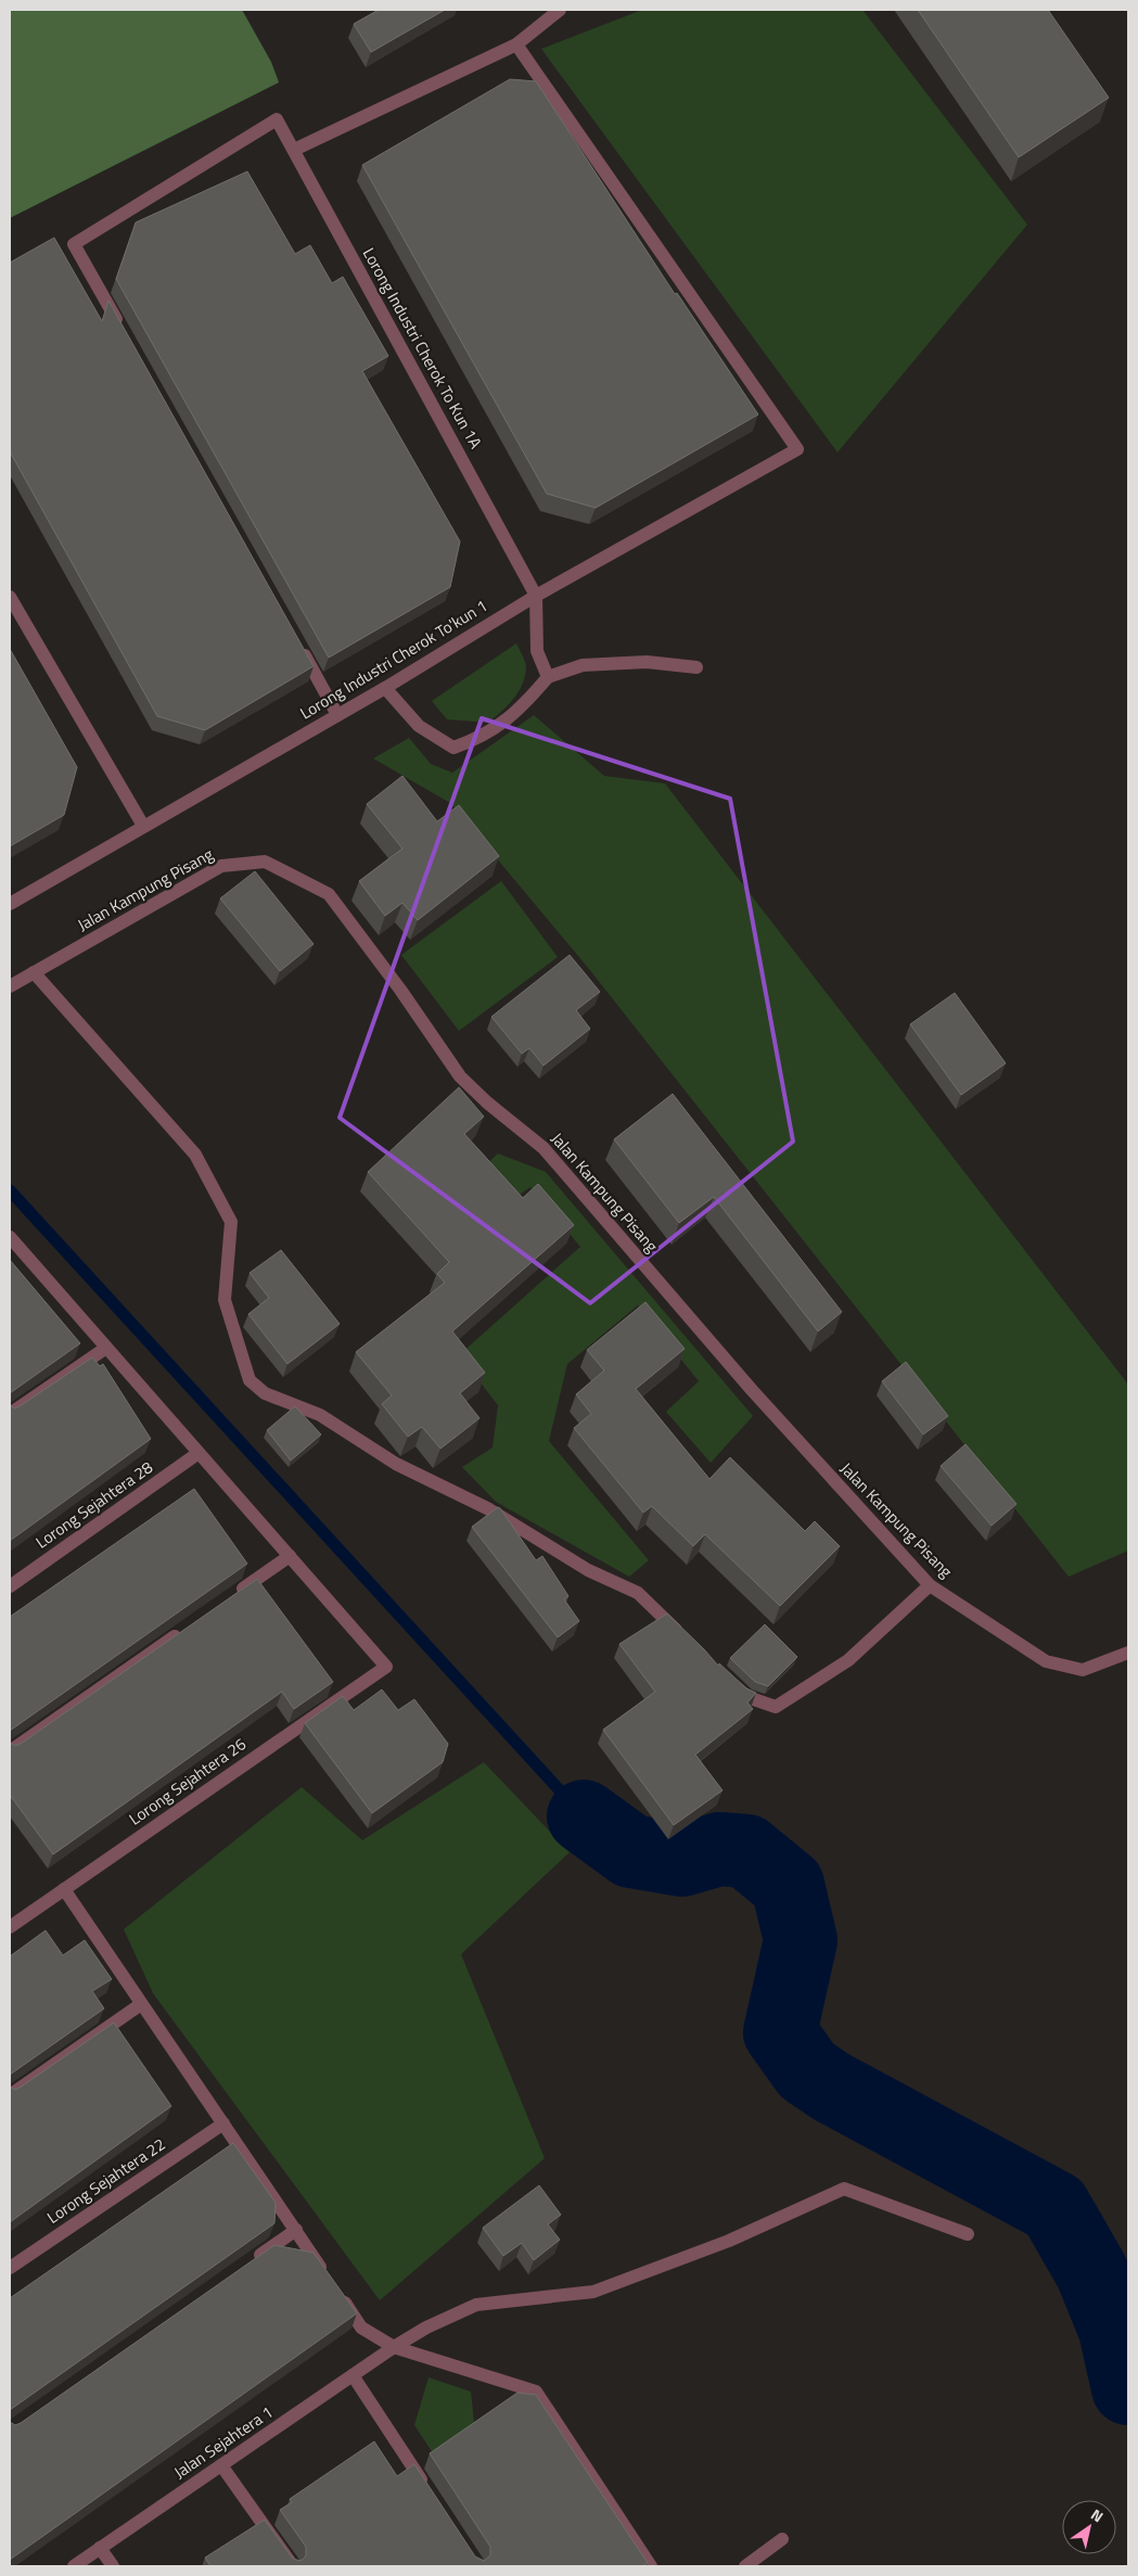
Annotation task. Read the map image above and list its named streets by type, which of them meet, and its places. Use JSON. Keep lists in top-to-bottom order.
{
  "streets": {
    "street": [
      "Lorong Industri Cherok To Kun 1A",
      "Lorong Industri Cherok To'kun 1",
      "Jalan Kampung Pisang",
      "Lorong Sejahtera 28",
      "Lorong Sejahtera 26",
      "Lorong Sejahtera 22",
      "Jalan Sejahtera 1"
    ]
  },
  "crossings": [
    ["Lorong Industri Cherok To Kun 1A", "Lorong Industri Cherok To'kun 1"]
  ],
  "north": "top right"
}
